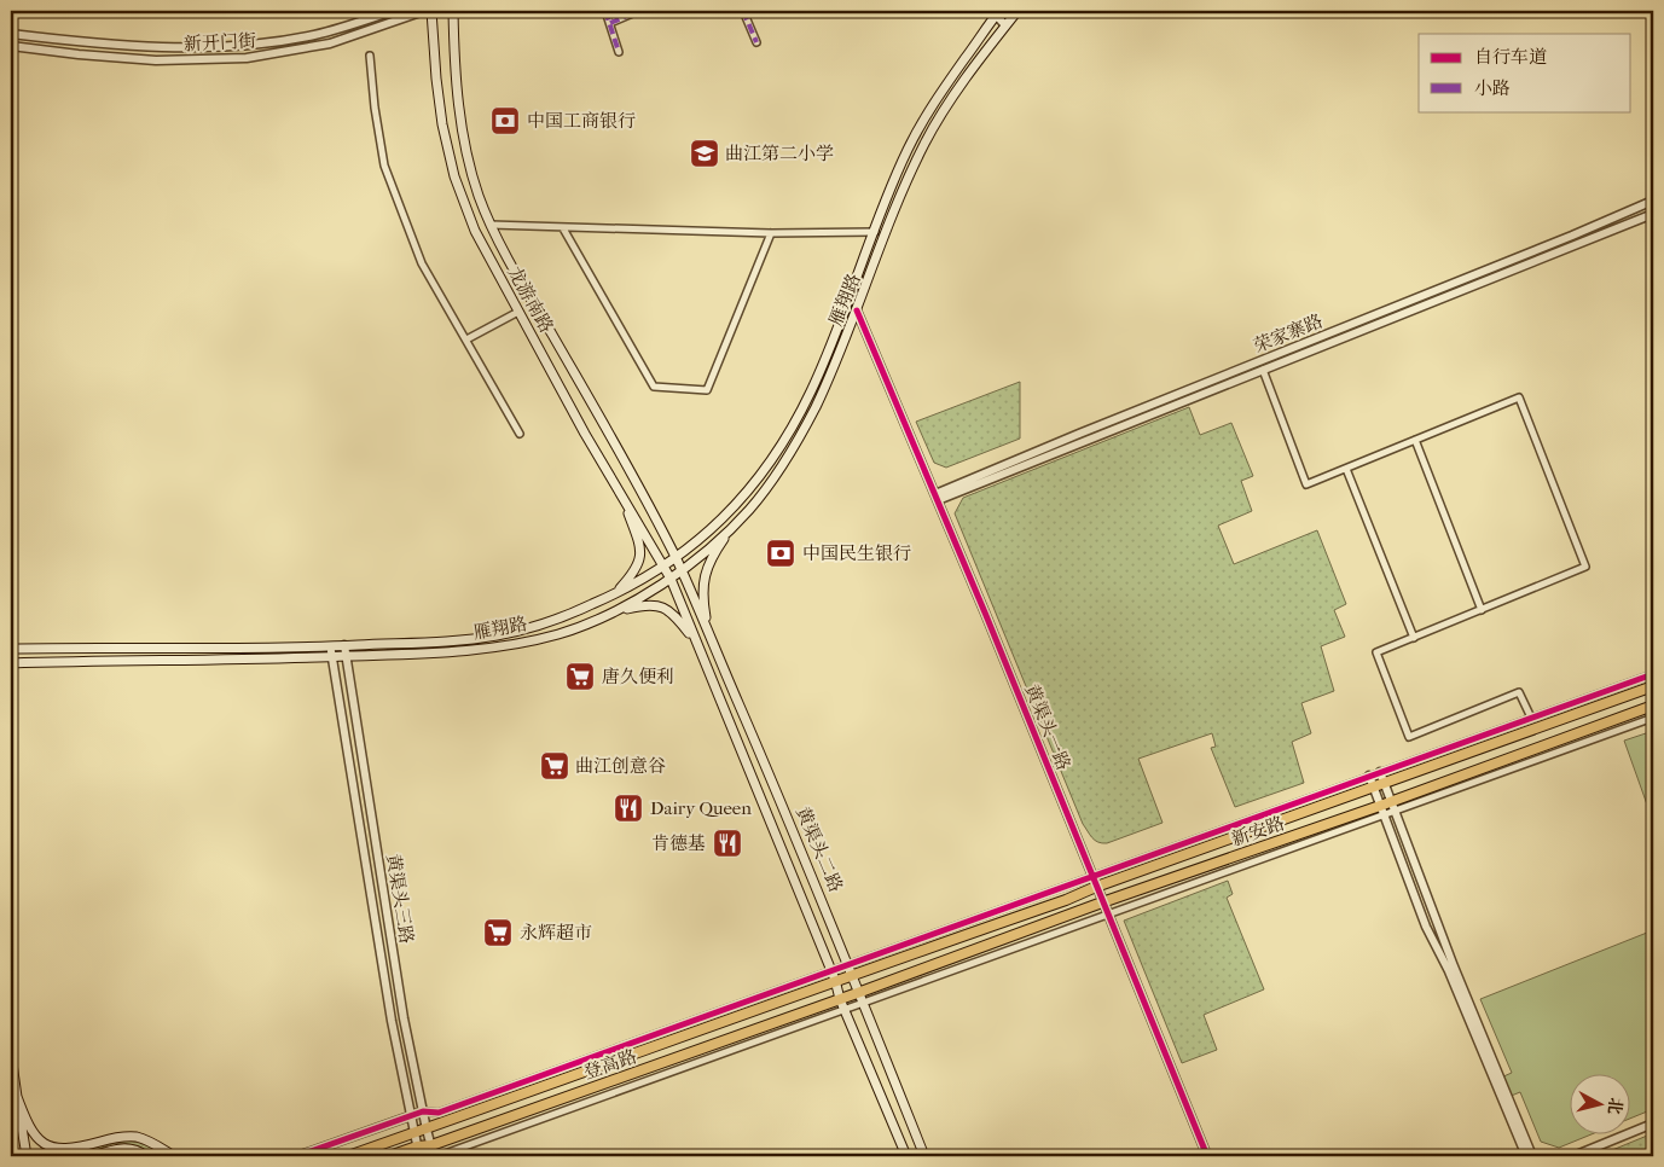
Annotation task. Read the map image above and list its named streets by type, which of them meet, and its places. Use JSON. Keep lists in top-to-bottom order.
{
  "streets": {
    "main road": [
      "龙游南路",
      "雁翔路",
      "新安路",
      "黄渠头二路",
      "登高路"
    ],
    "street": [
      "新开门街",
      "荣家寨路",
      "黄渠头一路",
      "黄渠头三路"
    ]
  },
  "crossings": [
    ["龙游南路", "雁翔路"],
    ["龙游南路", "黄渠头二路"],
    ["雁翔路", "黄渠头一路"],
    ["雁翔路", "黄渠头二路"],
    ["雁翔路", "黄渠头三路"],
    ["荣家寨路", "黄渠头一路"],
    ["黄渠头一路", "新安路"],
    ["新安路", "黄渠头二路"],
    ["新安路", "登高路"],
    ["黄渠头二路", "登高路"],
    ["黄渠头三路", "登高路"]
  ],
  "places": {
    "bank": ["中国工商银行", "中国民生银行"],
    "school or university": ["曲江第二小学"],
    "supermarket": ["唐久便利", "曲江创意谷", "永辉超市"],
    "restaurant": ["Dairy Queen", "肯德基"]
  },
  "legend": ["自行车道", "小路"],
  "north": "right"
}
